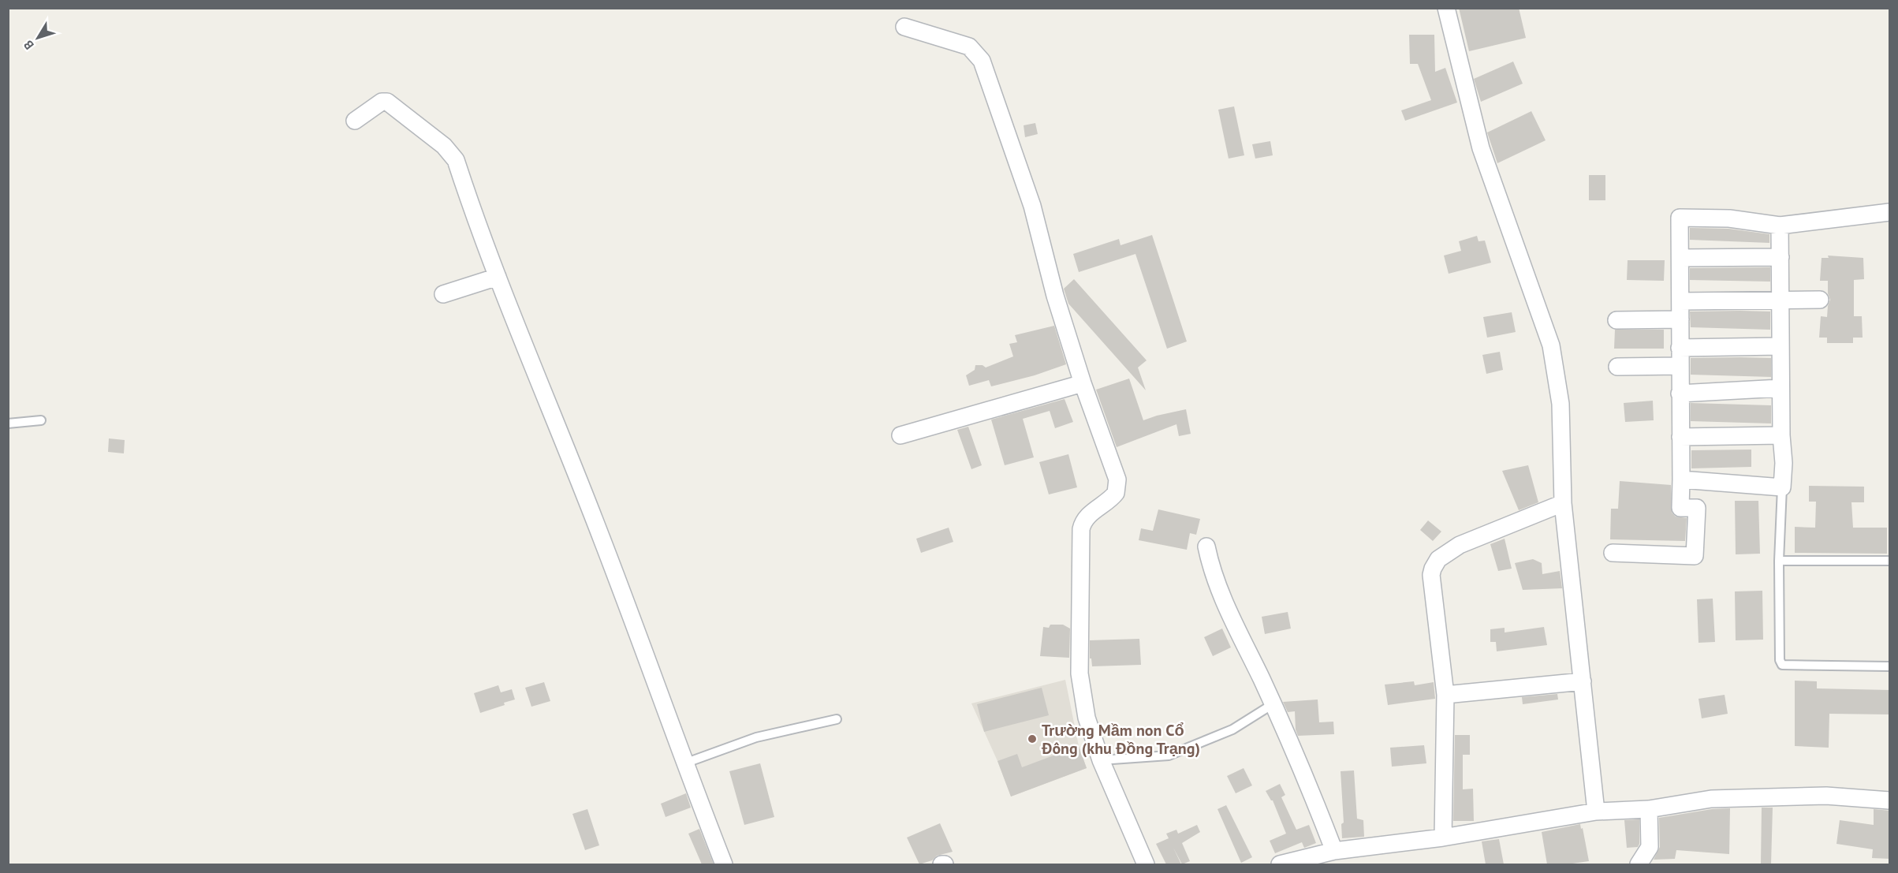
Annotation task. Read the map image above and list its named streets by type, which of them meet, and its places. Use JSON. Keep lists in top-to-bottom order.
{
  "places": ["Trường Mầm non Cổ Đông (khu Đồng Trạng)"],
  "north": "bottom left"
}
